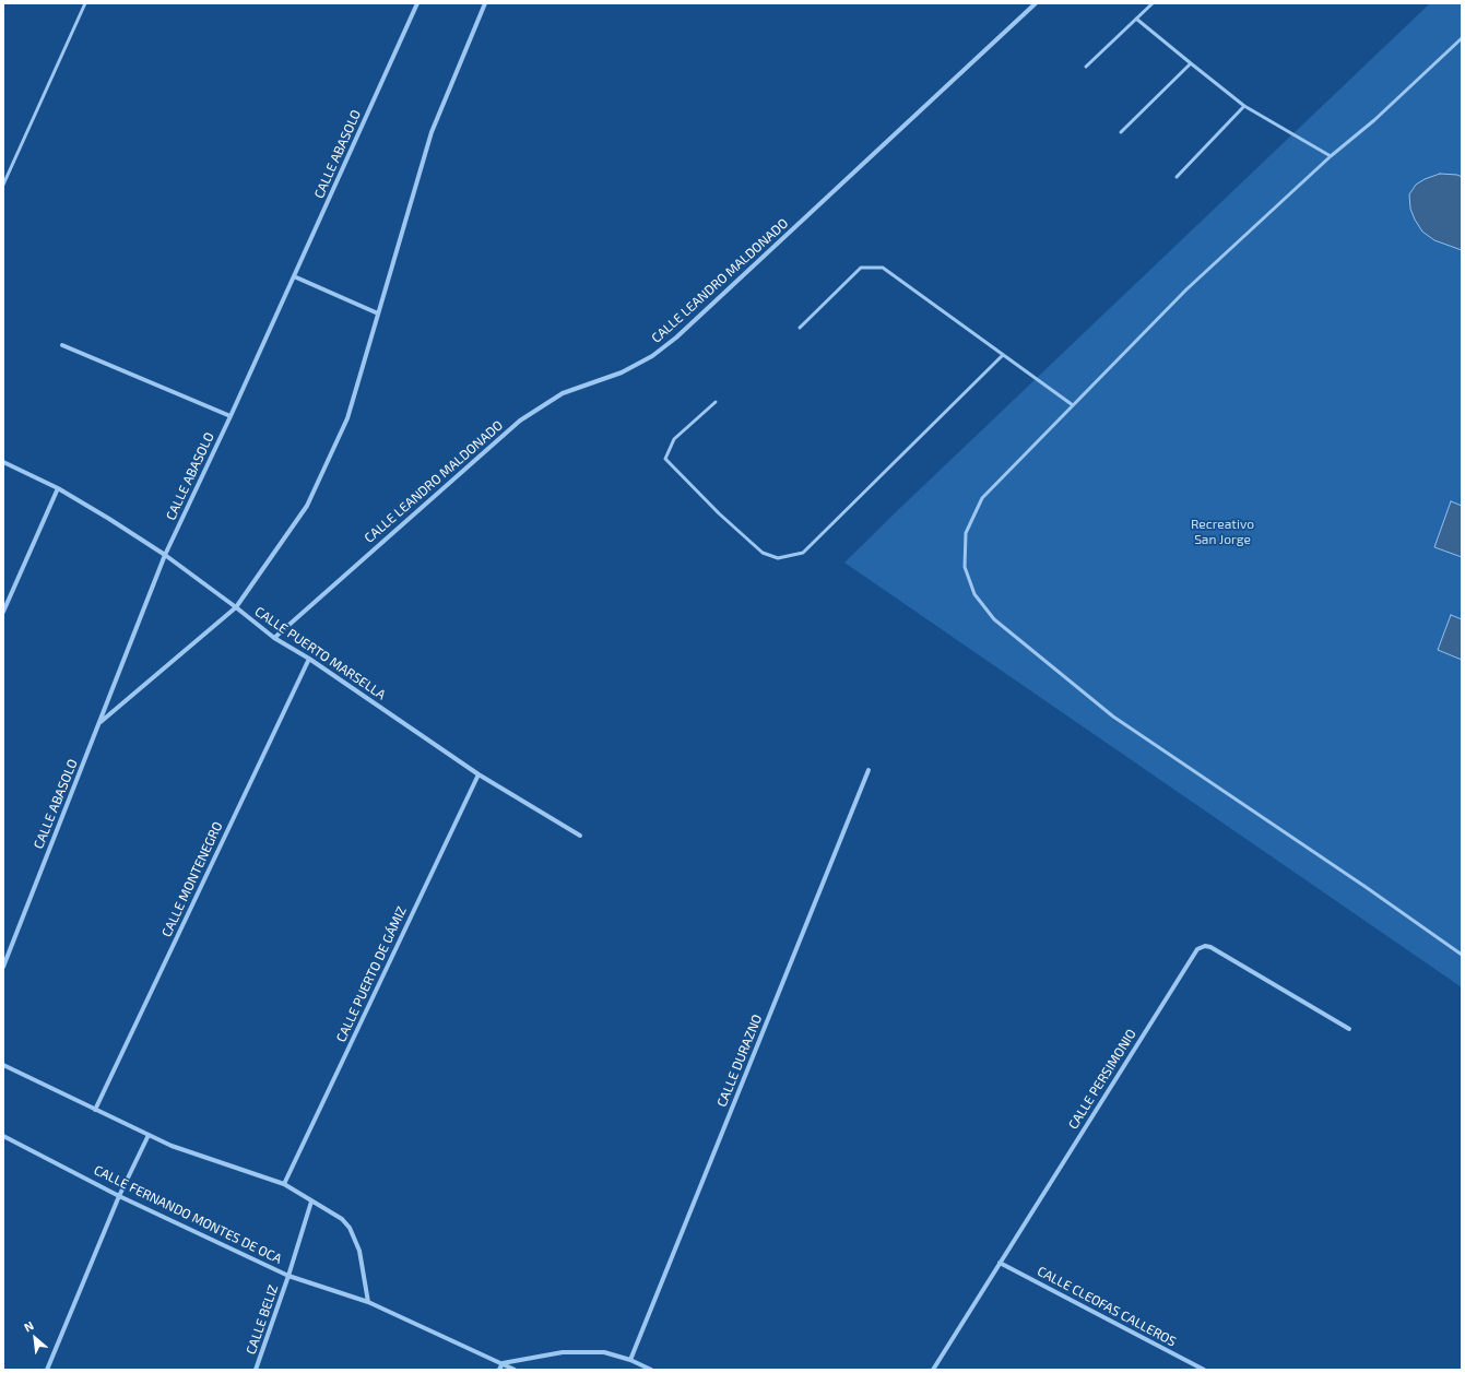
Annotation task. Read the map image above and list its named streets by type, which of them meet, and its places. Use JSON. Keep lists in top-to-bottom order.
{
  "streets": {
    "street": [
      "CALLE ABASOLO",
      "CALLE LEANDRO MALDONADO",
      "CALLE PUERTO MARSELLA",
      "CALLE MONTENEGRO",
      "CALLE PUERTO DE GÁMIZ",
      "CALLE DURAZNO",
      "CALLE PERSIMONIO",
      "CALLE FERNANDO MONTES DE OCA",
      "CALLE CLEOFAS CALLEROS",
      "CALLE BELIZ"
    ]
  },
  "crossings": [
    ["CALLE ABASOLO", "CALLE PUERTO MARSELLA"],
    ["CALLE LEANDRO MALDONADO", "CALLE PUERTO MARSELLA"],
    ["CALLE PUERTO MARSELLA", "CALLE MONTENEGRO"],
    ["CALLE PUERTO MARSELLA", "CALLE PUERTO DE GÁMIZ"],
    ["CALLE PERSIMONIO", "CALLE CLEOFAS CALLEROS"],
    ["CALLE FERNANDO MONTES DE OCA", "CALLE BELIZ"]
  ],
  "parks": ["Recreativo San Jorge"],
  "north": "top left"
}
